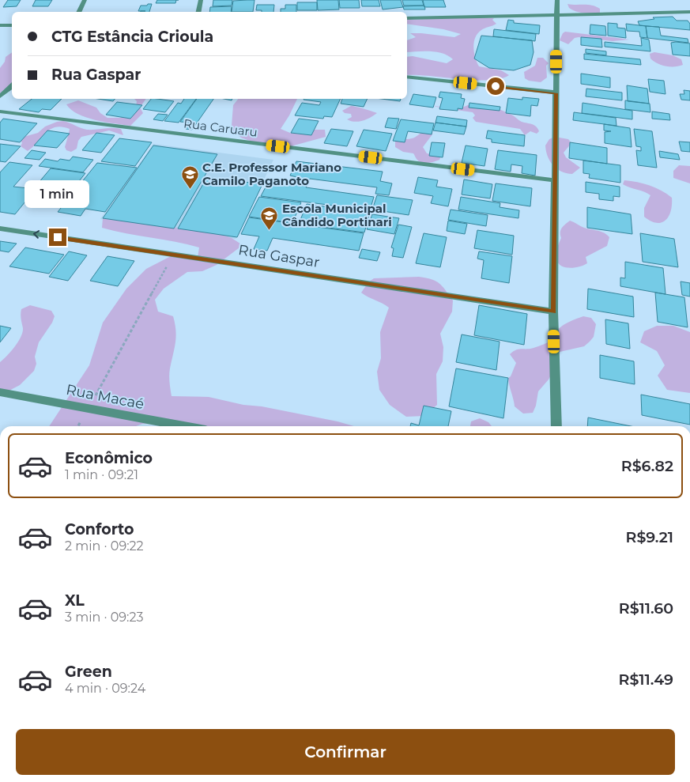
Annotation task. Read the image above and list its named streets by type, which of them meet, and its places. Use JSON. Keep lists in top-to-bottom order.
{
  "streets": {
    "street": ["Rua Caruaru", "Rua Gaspar", "Rua Macaé"]
  },
  "places": {
    "school or university": ["C.E. Professor Mariano Camilo Paganoto", "Escola Municipal Cândido Portinari"]
  },
  "page": {
    "banner": ["CTG Estância Crioula", "Rua Gaspar"],
    "bubble": "1 min",
    "list": [
      {
        "name": "Econômico",
        "note": "1 min · 09:21",
        "value": "R$6.82"
      },
      {
        "name": "Conforto",
        "note": "2 min · 09:22",
        "value": "R$9.21"
      },
      {
        "name": "XL",
        "note": "3 min · 09:23",
        "value": "R$11.60"
      },
      {
        "name": "Green",
        "note": "4 min · 09:24",
        "value": "R$11.49"
      }
    ],
    "buttons": "Confirmar"
  }
}
